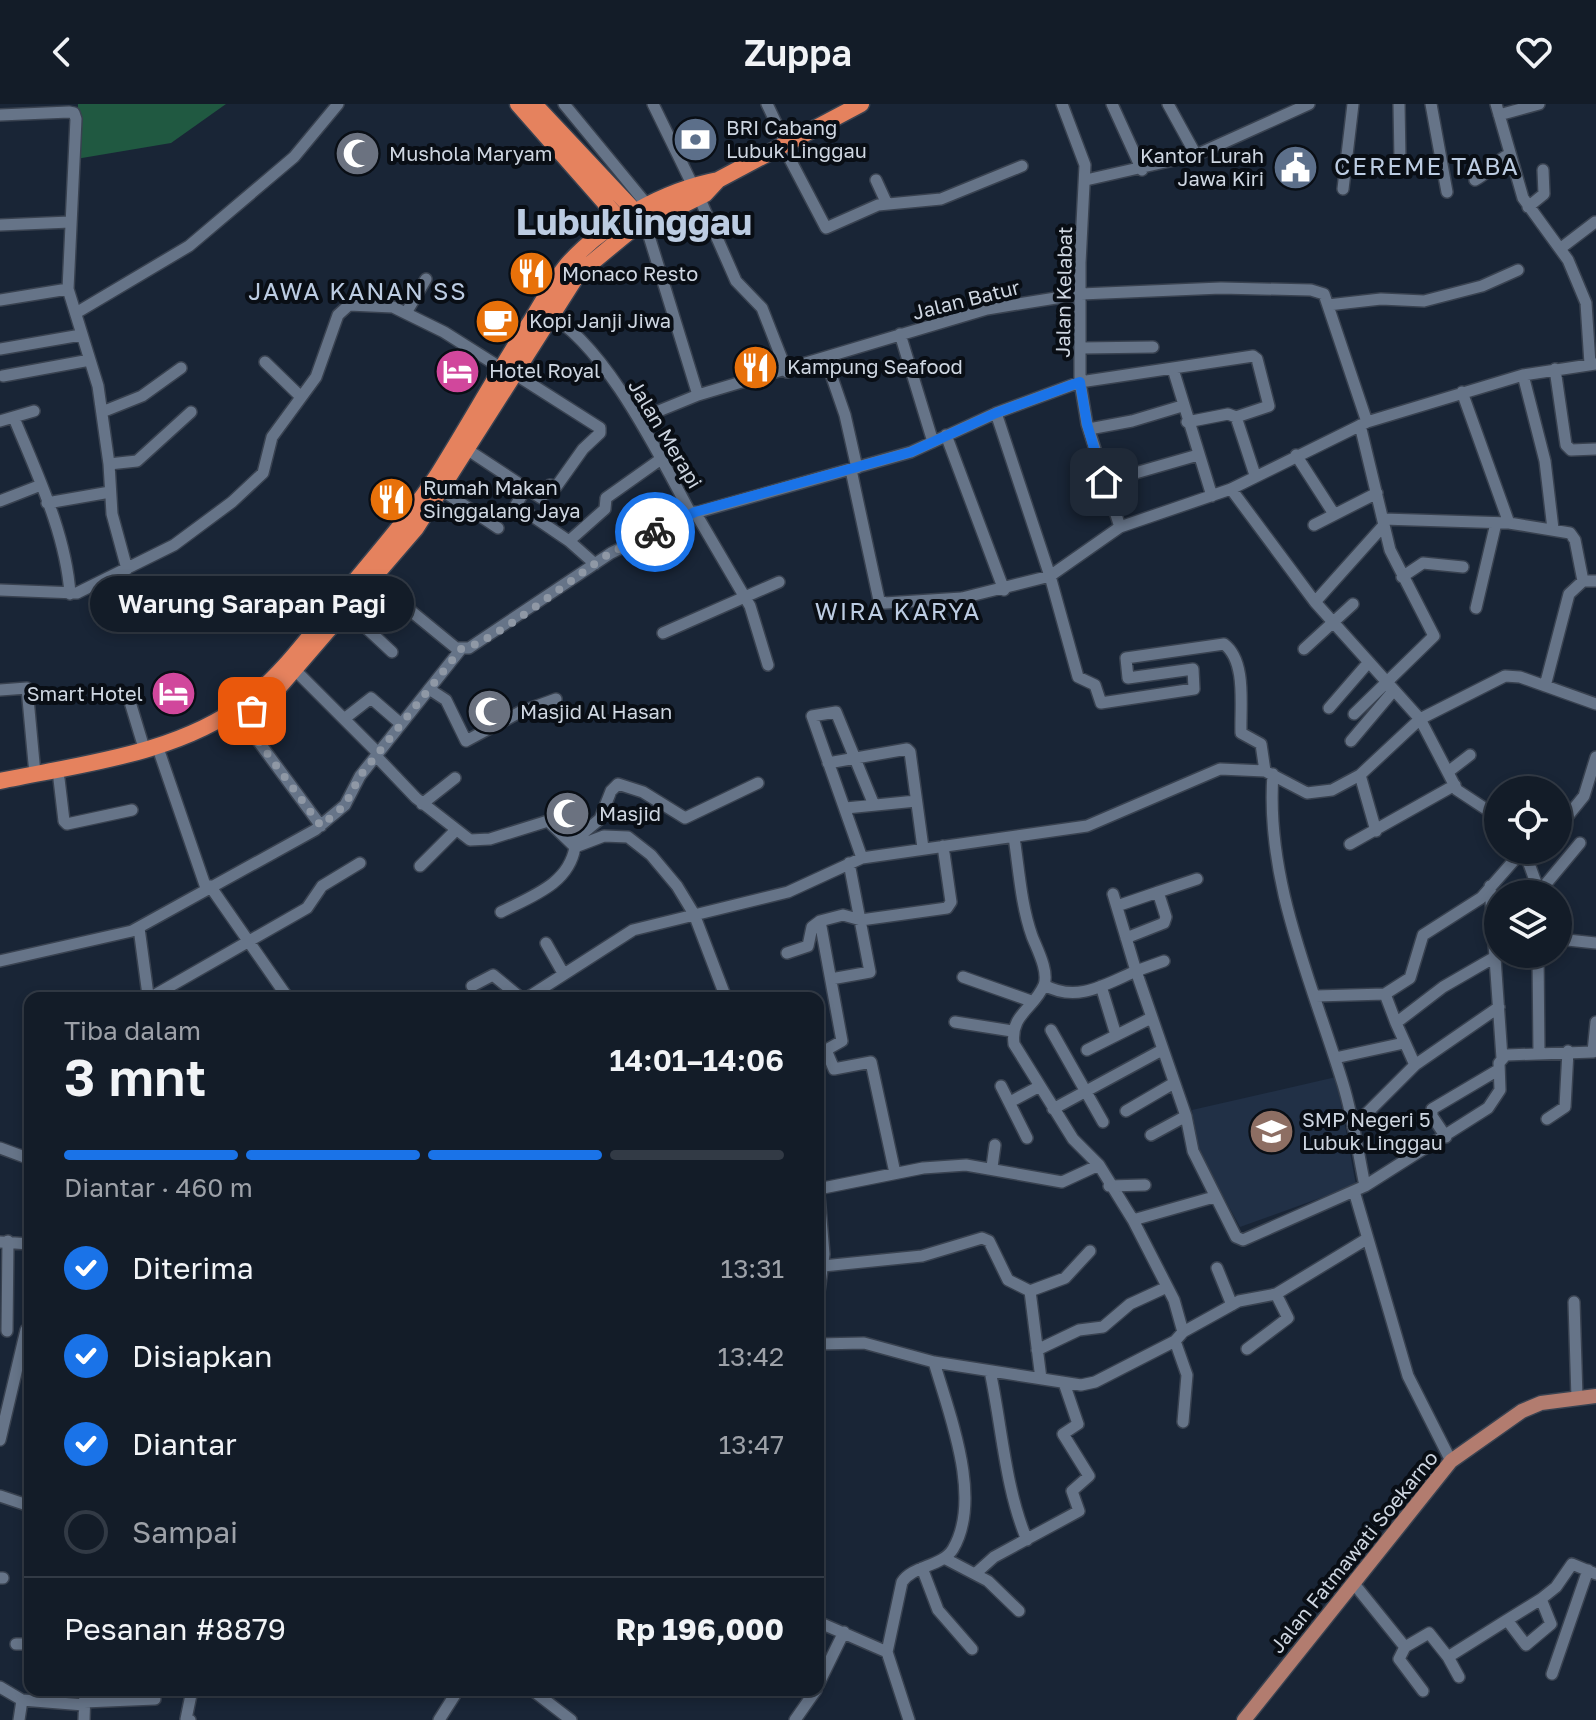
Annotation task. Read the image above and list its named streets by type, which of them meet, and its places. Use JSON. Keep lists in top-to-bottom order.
{
  "streets": {
    "main road": ["Jalan Fatmawati Soekarno"],
    "street": ["Jalan Kelabat", "Jalan Batur", "Jalan Merapi"]
  },
  "crossings": [
    ["Jalan Kelabat", "Jalan Batur"],
    ["Jalan Batur", "Jalan Merapi"]
  ],
  "districts": [
    "CEREME TABA",
    "Lubuklinggau",
    "JAWA KANAN SS",
    "WIRA KARYA"
  ],
  "places": {
    "bank": ["BRI Cabang Lubuk Linggau"],
    "mosque": ["Mushola Maryam", "Masjid Al Hasan", "Masjid"],
    "public building": ["Kantor Lurah Jawa Kiri"],
    "restaurant": ["Monaco Resto", "Kampung Seafood", "Rumah Makan Singgalang Jaya"],
    "cafe": ["Kopi Janji Jiwa"],
    "hotel": ["Hotel Royal", "Smart Hotel"],
    "other": ["Warung Sarapan Pagi"],
    "school or university": ["SMP Negeri 5 Lubuk Linggau"]
  },
  "page": {
    "header": "Zuppa",
    "bubble": "Warung Sarapan Pagi",
    "heading": ["3 mnt", "Tiba dalam", "14:01–14:06"],
    "panel": ["Pesanan #8879", "Rp 196,000"],
    "bar": "Diantar · 460 m",
    "list": [
      ["Diterima", "13:31"],
      ["Disiapkan", "13:42"],
      ["Diantar", "13:47"],
      "Sampai"
    ]
  }
}
